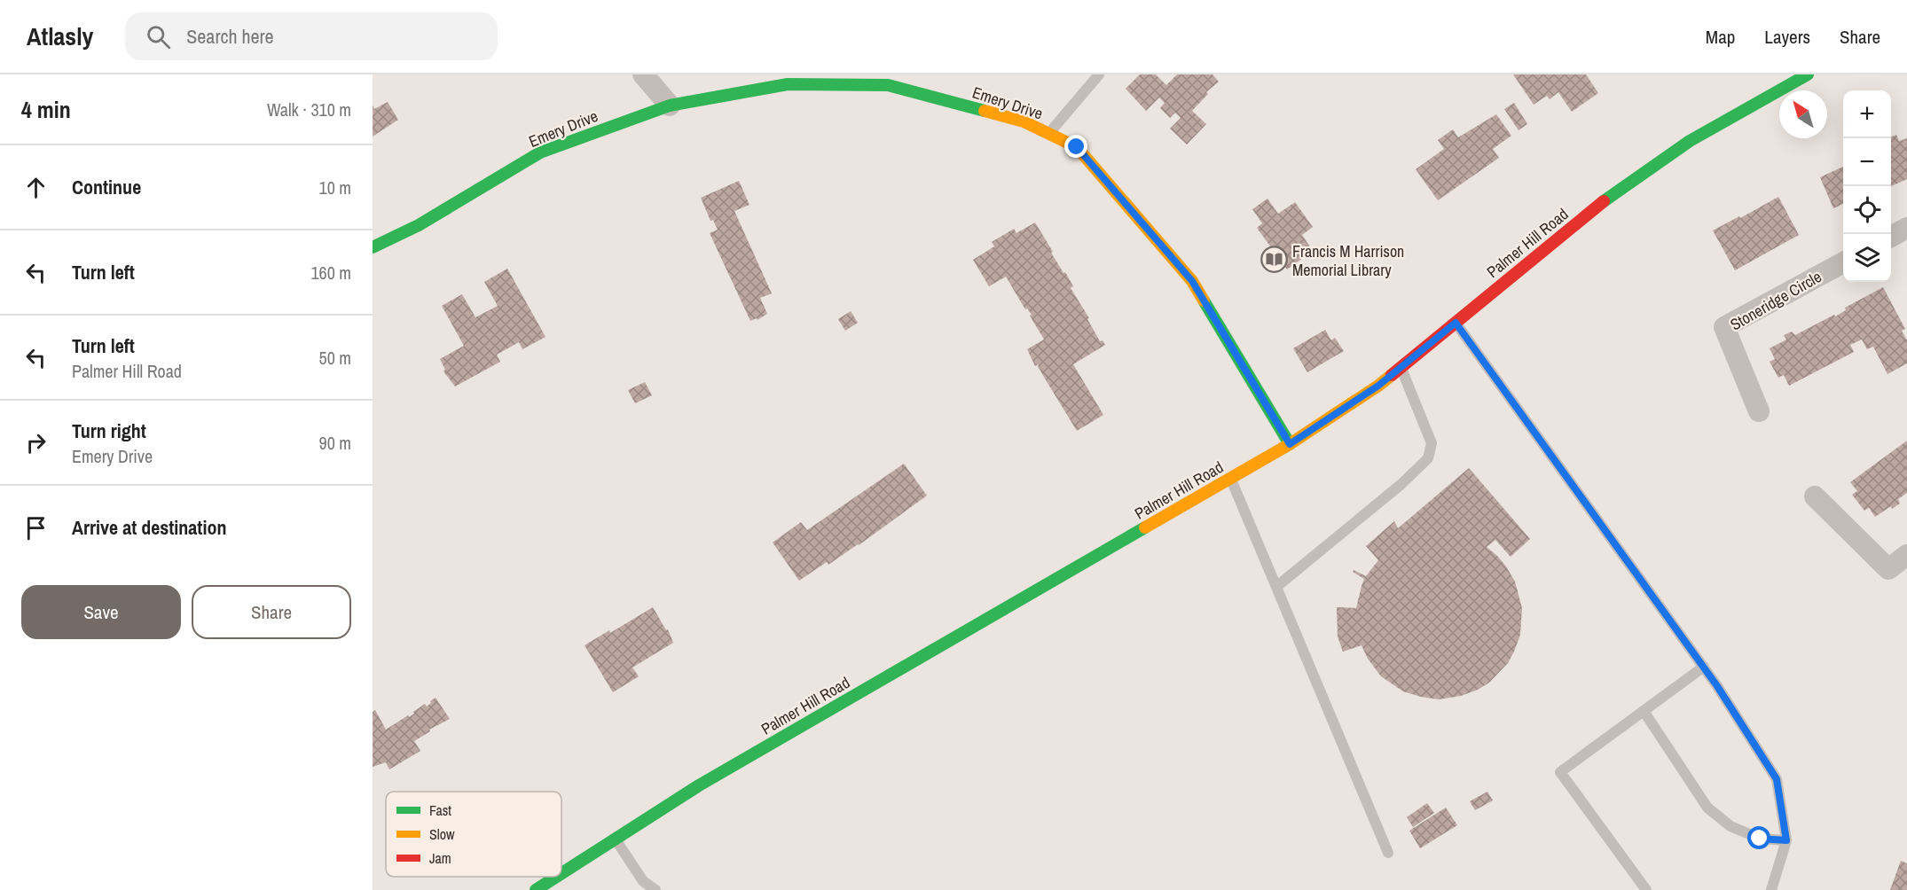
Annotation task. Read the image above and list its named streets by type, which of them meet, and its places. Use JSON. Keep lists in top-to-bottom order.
{
  "streets": {
    "main road": ["Emery Drive", "Palmer Hill Road"],
    "street": ["Stoneridge Circle"]
  },
  "crossings": [
    ["Emery Drive", "Palmer Hill Road"]
  ],
  "places": {
    "library": ["Francis M Harrison Memorial Library"]
  },
  "legend": ["Fast", "Slow", "Jam"],
  "north": "top left",
  "page": {
    "header": "Atlasly",
    "search": "Search here",
    "nav": ["Map", "Layers", "Share"],
    "heading": ["4 min", "Walk · 310 m"],
    "map_buttons": ["+", "−"],
    "list": [
      ["Continue", "10 m"],
      ["Turn left", "160 m"],
      ["Turn left", "Palmer Hill Road", "50 m"],
      ["Turn right", "Emery Drive", "90 m"],
      "Arrive at destination"
    ],
    "buttons": ["Save", "Share"]
  }
}
